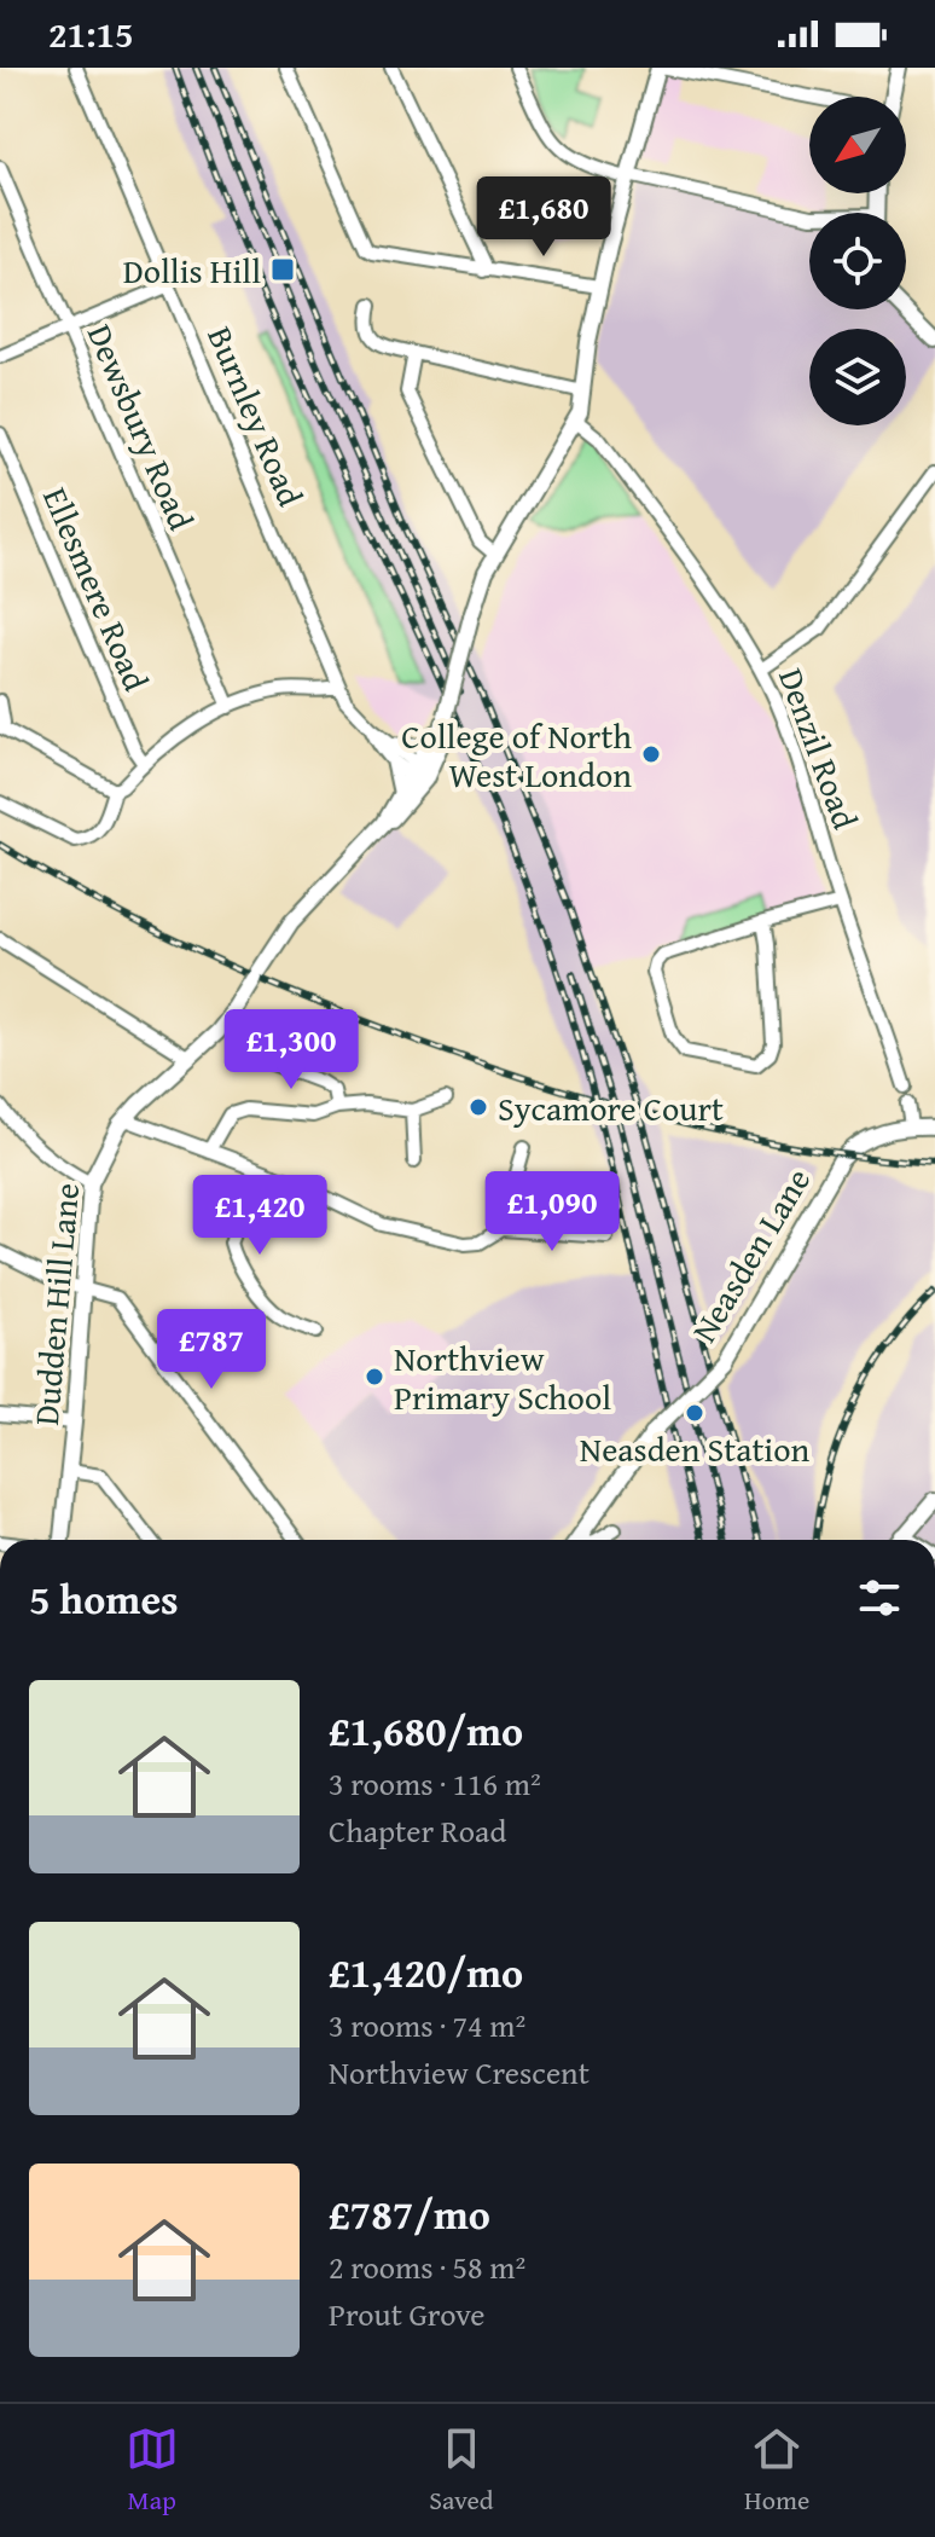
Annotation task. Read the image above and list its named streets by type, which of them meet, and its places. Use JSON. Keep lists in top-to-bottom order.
{
  "streets": {
    "main road": ["Neasden Lane", "Dudden Hill Lane"],
    "street": [
      "Burnley Road",
      "Dewsbury Road",
      "Ellesmere Road",
      "Denzil Road"
    ]
  },
  "crossings": [
    ["Burnley Road", "Dudden Hill Lane"],
    ["Denzil Road", "Dudden Hill Lane"]
  ],
  "places": {
    "transit": ["Dollis Hill"],
    "other": [
      "College of North West London",
      "Sycamore Court",
      "Northview Primary School",
      "Neasden Station"
    ]
  },
  "north": "bottom left",
  "page": {
    "status": "21:15",
    "price": [
      "£1,680",
      "£1,300",
      "£1,090",
      "£1,420",
      "£787"
    ],
    "heading": "5 homes",
    "list": [
      {
        "name": "£1,680/mo",
        "note": "3 rooms · 116 m² · Chapter Road"
      },
      {
        "name": "£1,420/mo",
        "note": "3 rooms · 74 m² · Northview Crescent"
      },
      {
        "name": "£787/mo",
        "note": "2 rooms · 58 m² · Prout Grove"
      }
    ],
    "tabs": ["Map", "Saved", "Home"]
  }
}
